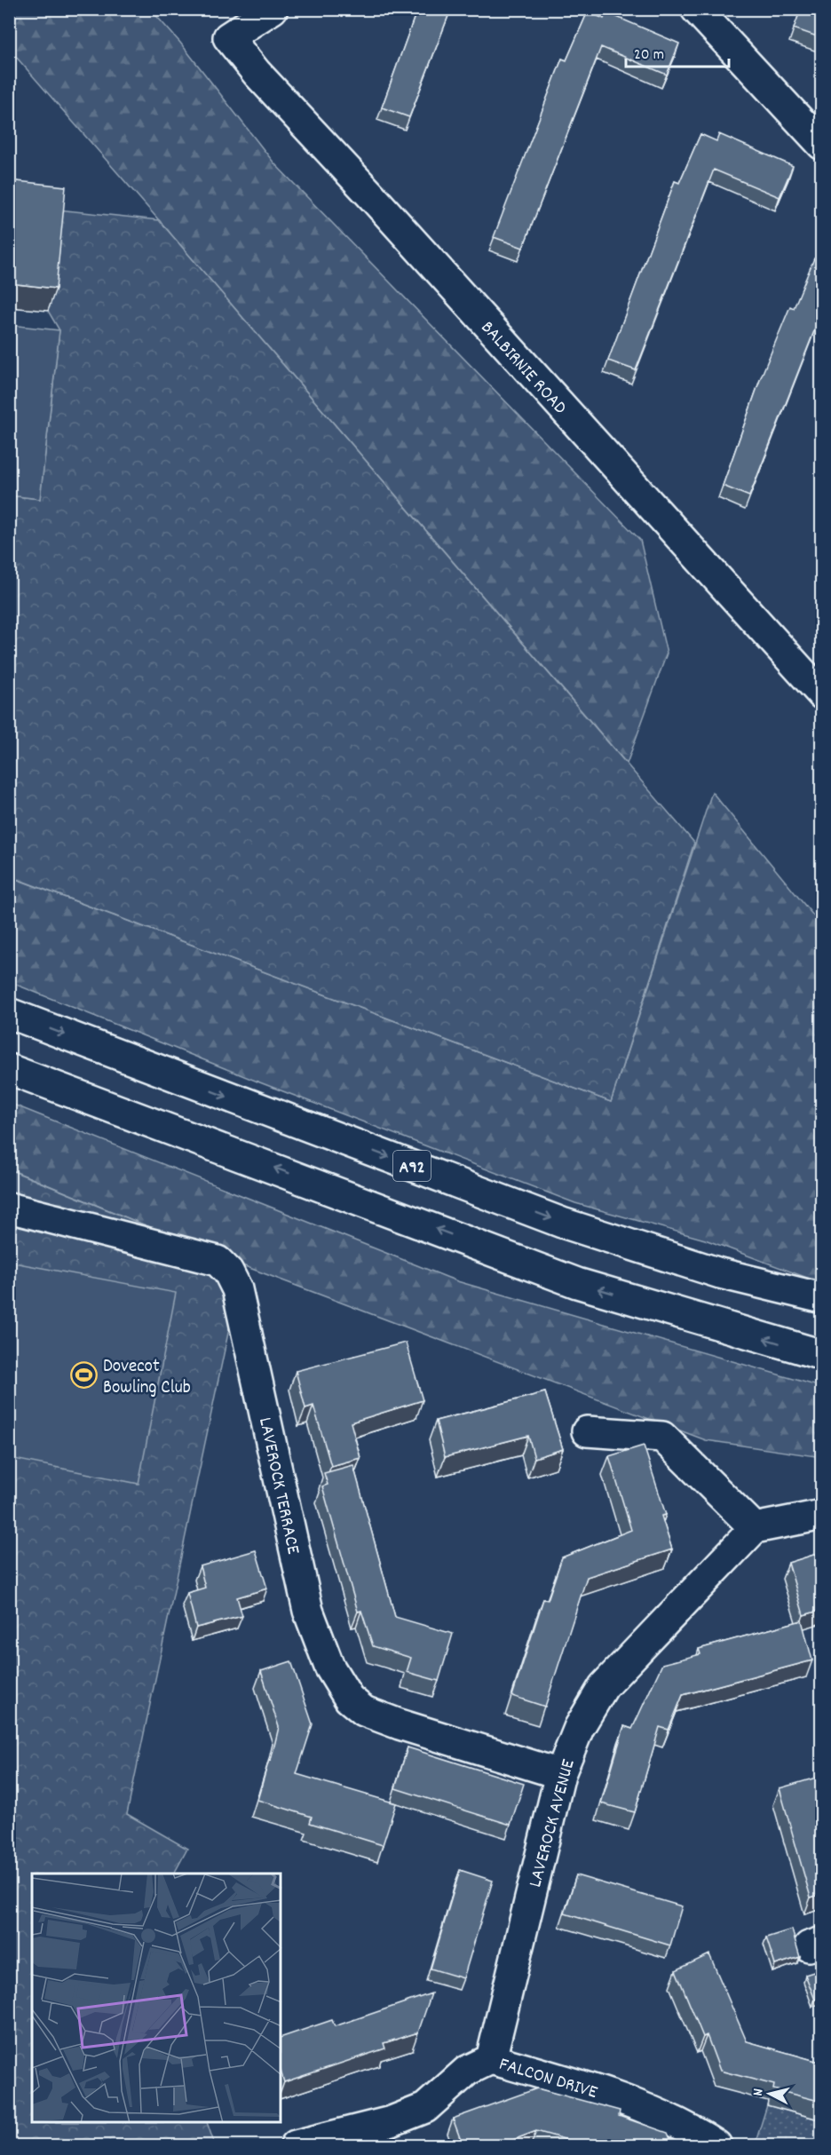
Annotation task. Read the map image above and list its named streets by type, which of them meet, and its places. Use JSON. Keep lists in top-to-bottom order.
{
  "streets": {
    "main road": [
      "BALBIRNIE ROAD",
      "A92",
      "LAVEROCK TERRACE",
      "LAVEROCK AVENUE",
      "FALCON DRIVE"
    ]
  },
  "crossings": [
    ["LAVEROCK TERRACE", "LAVEROCK AVENUE"],
    ["LAVEROCK AVENUE", "FALCON DRIVE"]
  ],
  "places": {
    "sports": ["Dovecot Bowling Club"]
  },
  "scale_bar": "20 m",
  "north": "left"
}
